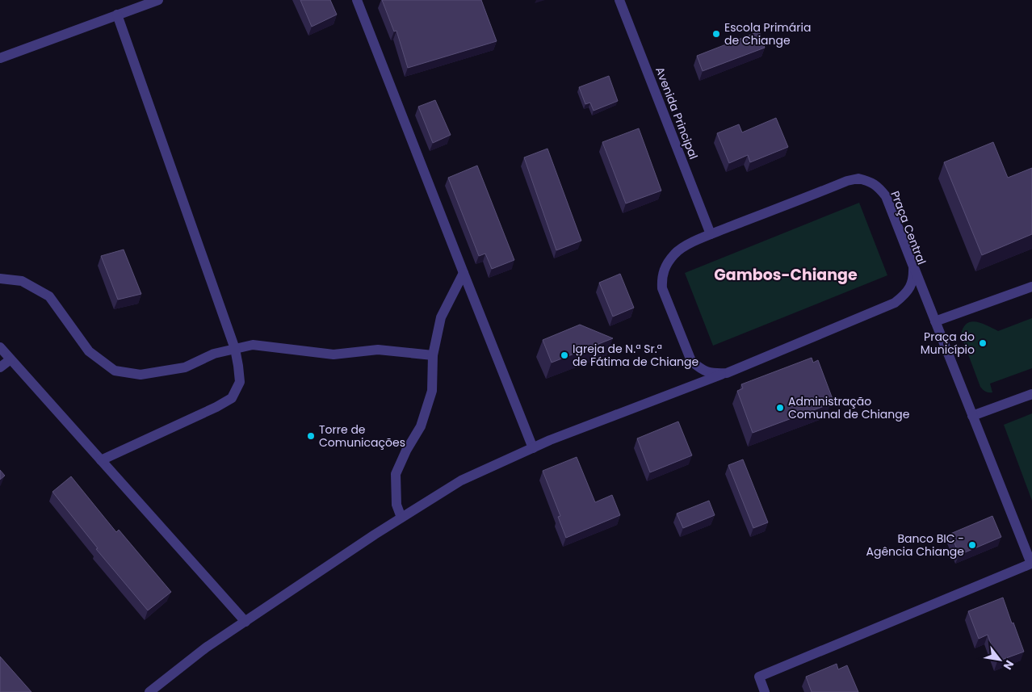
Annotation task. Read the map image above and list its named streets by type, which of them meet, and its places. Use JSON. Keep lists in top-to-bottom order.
{
  "streets": {
    "street": ["Avenida Principal", "Praça Central"]
  },
  "crossings": [
    ["Avenida Principal", "Praça Central"]
  ],
  "districts": ["Gambos-Chiange"],
  "places": [
    "Escola Primária de Chiange",
    "Praça do Município",
    "Igreja de N.ª Sr.ª de Fátima de Chiange",
    "Administração Comunal de Chiange",
    "Torre de Comunicações",
    "Banco BIC - Agência Chiange"
  ],
  "north": "bottom right"
}
